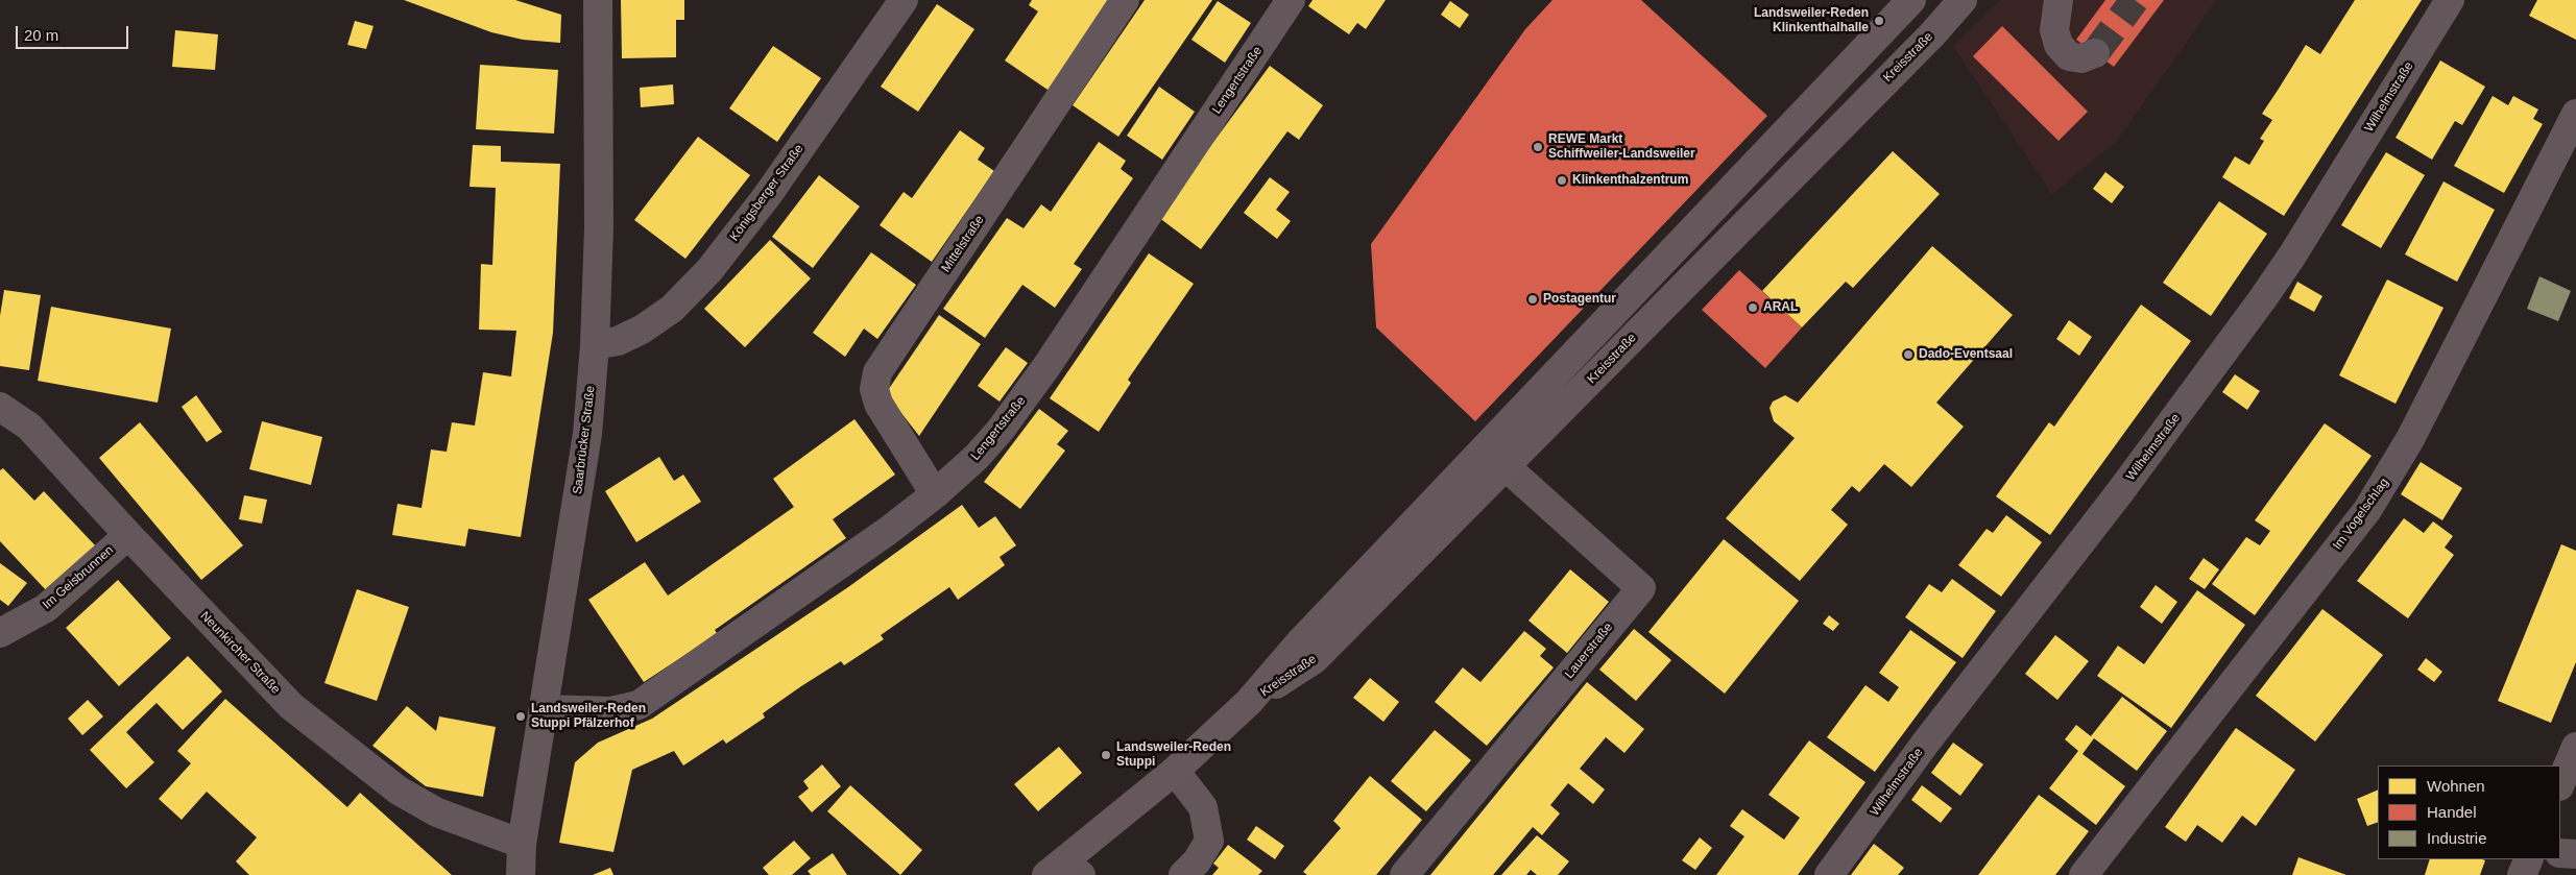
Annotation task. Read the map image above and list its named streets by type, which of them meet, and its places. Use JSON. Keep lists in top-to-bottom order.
{
  "streets": {
    "main road": ["Kreisstraße"],
    "street": [
      "Lengertstraße",
      "Wilhelmstraße",
      "Königsberger Straße",
      "Mittelstraße",
      "Saarbrücker Straße",
      "Im Vogelschlag",
      "Im Geisbrunnen",
      "Lauerstraße",
      "Neunkircher Straße"
    ]
  },
  "crossings": [
    ["Kreisstraße", "Lauerstraße"],
    ["Lengertstraße", "Mittelstraße"],
    ["Lengertstraße", "Saarbrücker Straße"],
    ["Königsberger Straße", "Saarbrücker Straße"],
    ["Saarbrücker Straße", "Neunkircher Straße"],
    ["Im Geisbrunnen", "Neunkircher Straße"]
  ],
  "places": [
    "Landsweiler-Reden Klinkenthalhalle",
    "REWE Markt Schiffweiler-Landsweiler",
    "Klinkenthalzentrum",
    "Postagentur",
    "ARAL",
    "Dado-Eventsaal",
    "Landsweiler-Reden Stuppi Pfälzerhof",
    "Landsweiler-Reden Stuppi"
  ],
  "legend": ["Wohnen", "Handel", "Industrie"],
  "scale_bar": "20 m"
}
